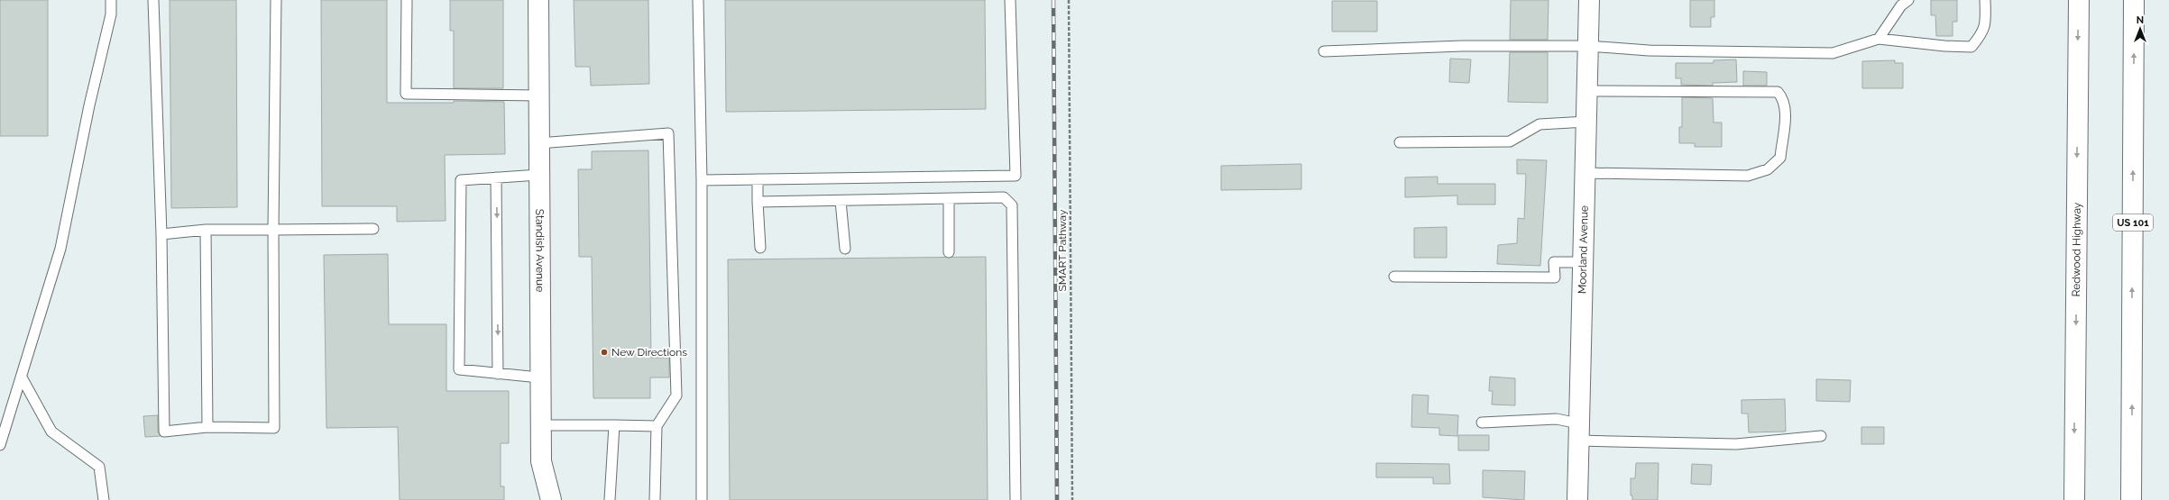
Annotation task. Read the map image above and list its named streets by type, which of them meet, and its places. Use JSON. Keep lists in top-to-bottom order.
{
  "streets": {
    "main road": [
      "US 101",
      "Redwood Highway",
      "Standish Avenue",
      "Moorland Avenue"
    ],
    "path": ["SMART Pathway"]
  },
  "places": ["New Directions"],
  "north": "top"
}
